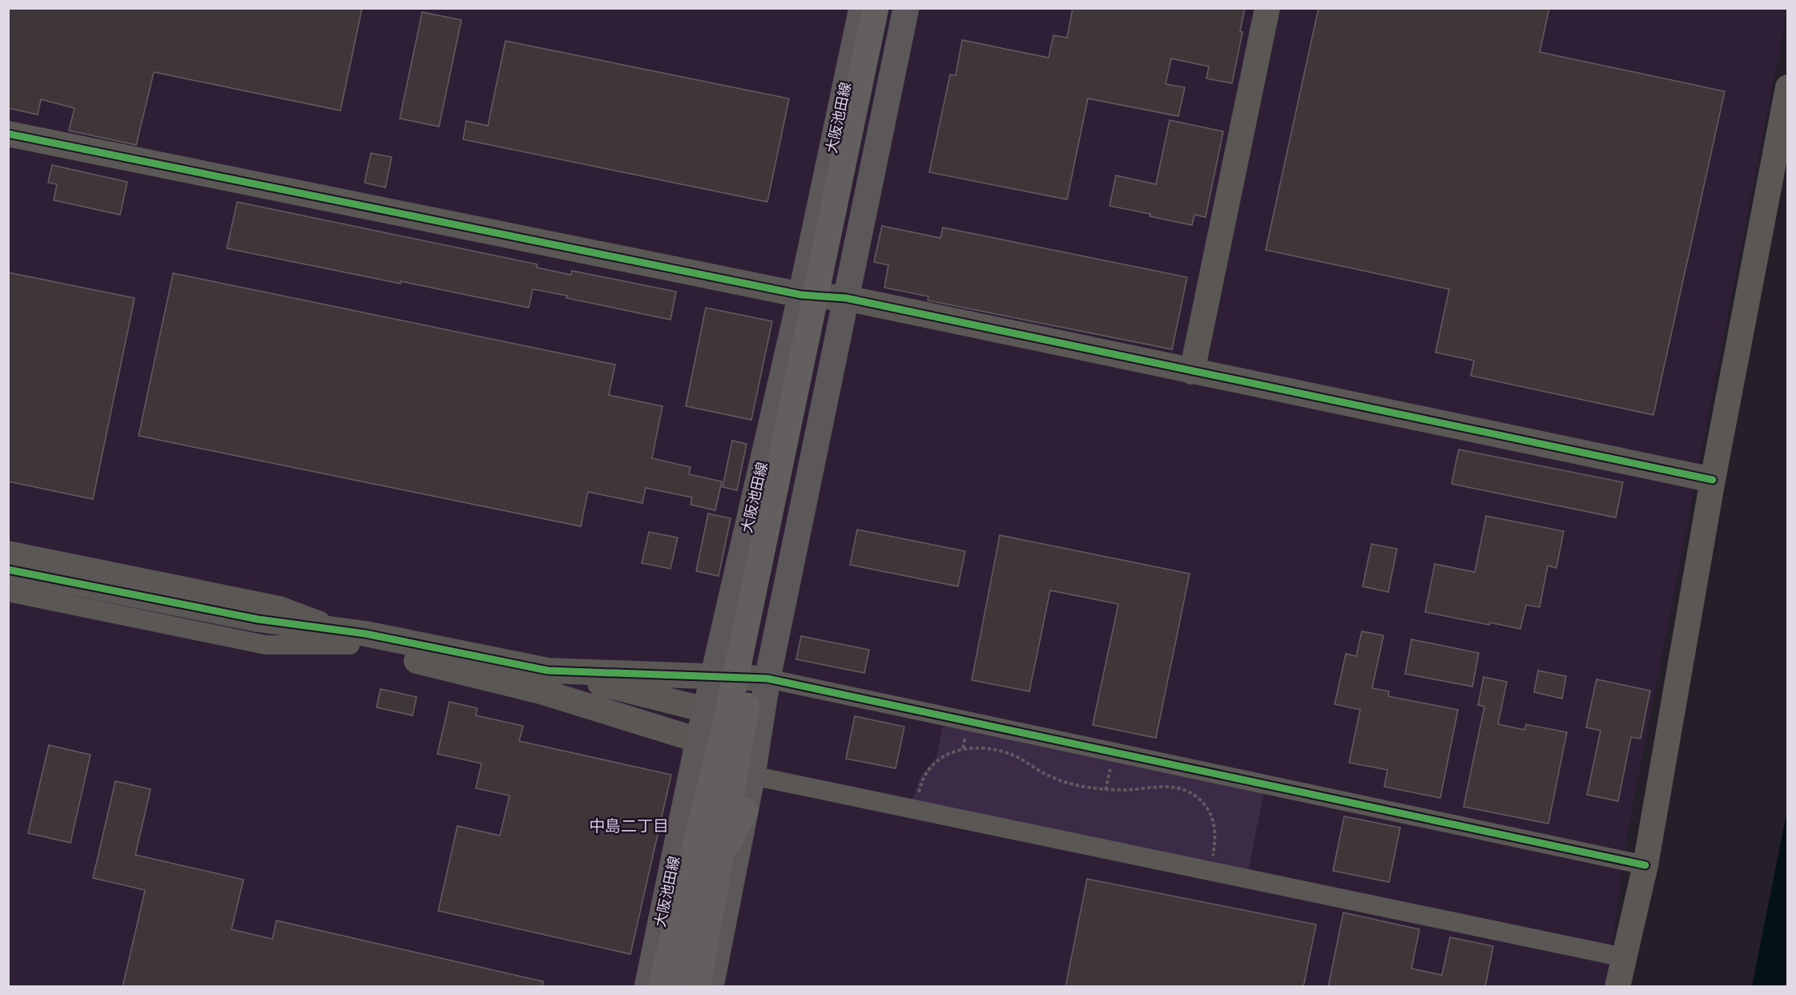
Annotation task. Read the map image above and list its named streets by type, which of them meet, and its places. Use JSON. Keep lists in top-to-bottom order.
{
  "streets": {
    "main road": ["大阪池田線"]
  },
  "districts": ["中島二丁目"]
}
